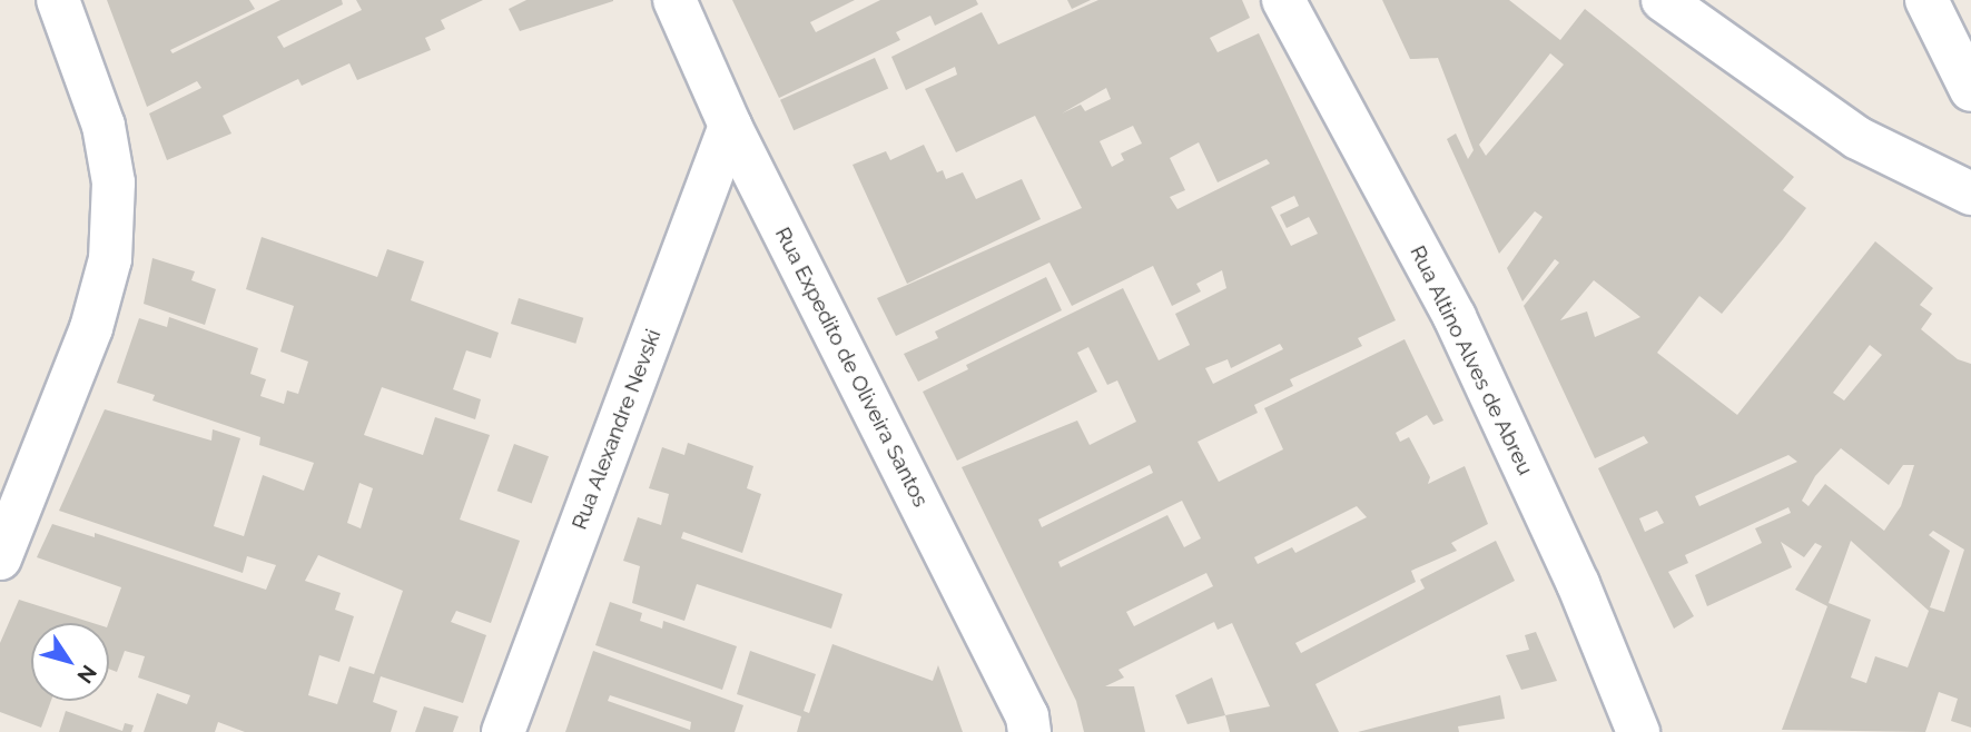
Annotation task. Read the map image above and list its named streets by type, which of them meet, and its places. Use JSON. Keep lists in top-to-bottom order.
{
  "streets": {
    "street": ["Rua Altino Alves de Abreu", "Rua Expedito de Oliveira Santos", "Rua Alexandre Nevski"]
  },
  "crossings": [
    ["Rua Expedito de Oliveira Santos", "Rua Alexandre Nevski"]
  ],
  "north": "bottom right"
}
